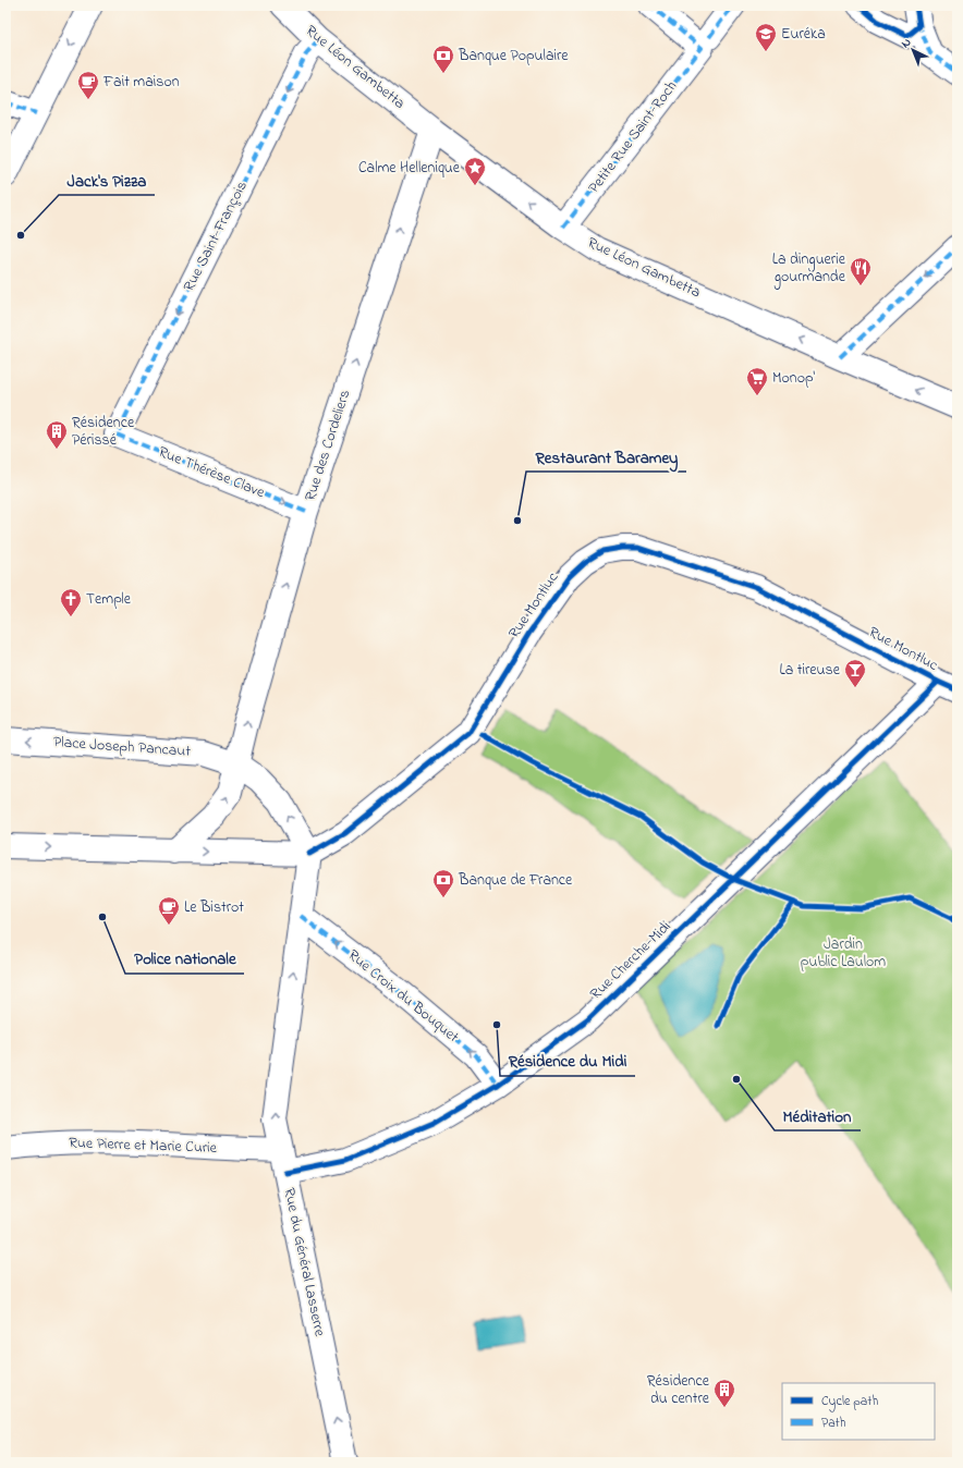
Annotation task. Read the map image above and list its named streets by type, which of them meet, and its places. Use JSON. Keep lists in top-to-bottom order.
{
  "streets": {
    "street": [
      "Rue Léon Gambetta",
      "Petite Rue Saint-Roch",
      "Rue Saint-François",
      "Rue des Cordeliers",
      "Rue Thérèse Clave",
      "Rue Montluc",
      "Place Joseph Pancaut",
      "Rue Cherche-Midi",
      "Rue Croix du Bouquet",
      "Rue Pierre et Marie Curie",
      "Rue du Général Lasserre"
    ]
  },
  "crossings": [
    ["Rue Léon Gambetta", "Petite Rue Saint-Roch"],
    ["Rue Léon Gambetta", "Rue Saint-François"],
    ["Rue Léon Gambetta", "Rue des Cordeliers"],
    ["Rue Saint-François", "Rue Thérèse Clave"],
    ["Rue des Cordeliers", "Rue Thérèse Clave"],
    ["Rue des Cordeliers", "Place Joseph Pancaut"],
    ["Rue Montluc", "Place Joseph Pancaut"],
    ["Rue Montluc", "Rue Cherche-Midi"],
    ["Rue Montluc", "Rue du Général Lasserre"],
    ["Place Joseph Pancaut", "Rue du Général Lasserre"],
    ["Rue Cherche-Midi", "Rue Croix du Bouquet"],
    ["Rue Cherche-Midi", "Rue Pierre et Marie Curie"],
    ["Rue Cherche-Midi", "Rue du Général Lasserre"],
    ["Rue Croix du Bouquet", "Rue du Général Lasserre"],
    ["Rue Pierre et Marie Curie", "Rue du Général Lasserre"]
  ],
  "one_way": [
    "Rue Léon Gambetta",
    "Rue des Cordeliers",
    "Rue Thérèse Clave",
    "Rue Croix du Bouquet",
    "Rue du Général Lasserre"
  ],
  "parks": ["Jardin public Laulom"],
  "places": {
    "school or university": ["Euréka"],
    "bank": ["Banque Populaire", "Banque de France"],
    "cafe": ["Fait maison", "Le Bistrot"],
    "place": ["Calme Hellenique"],
    "other": [
      "Jack's Pizza",
      "Restaurant Baramey",
      "Police nationale",
      "Résidence du Midi",
      "Méditation"
    ],
    "restaurant": ["La dinguerie gourmande"],
    "supermarket": ["Monop'"],
    "building": ["Résidence Périssé", "Résidence du centre"],
    "church": ["Temple"],
    "bar": ["La tireuse"]
  },
  "legend": ["Cycle path", "Path"],
  "north": "top left"
}
